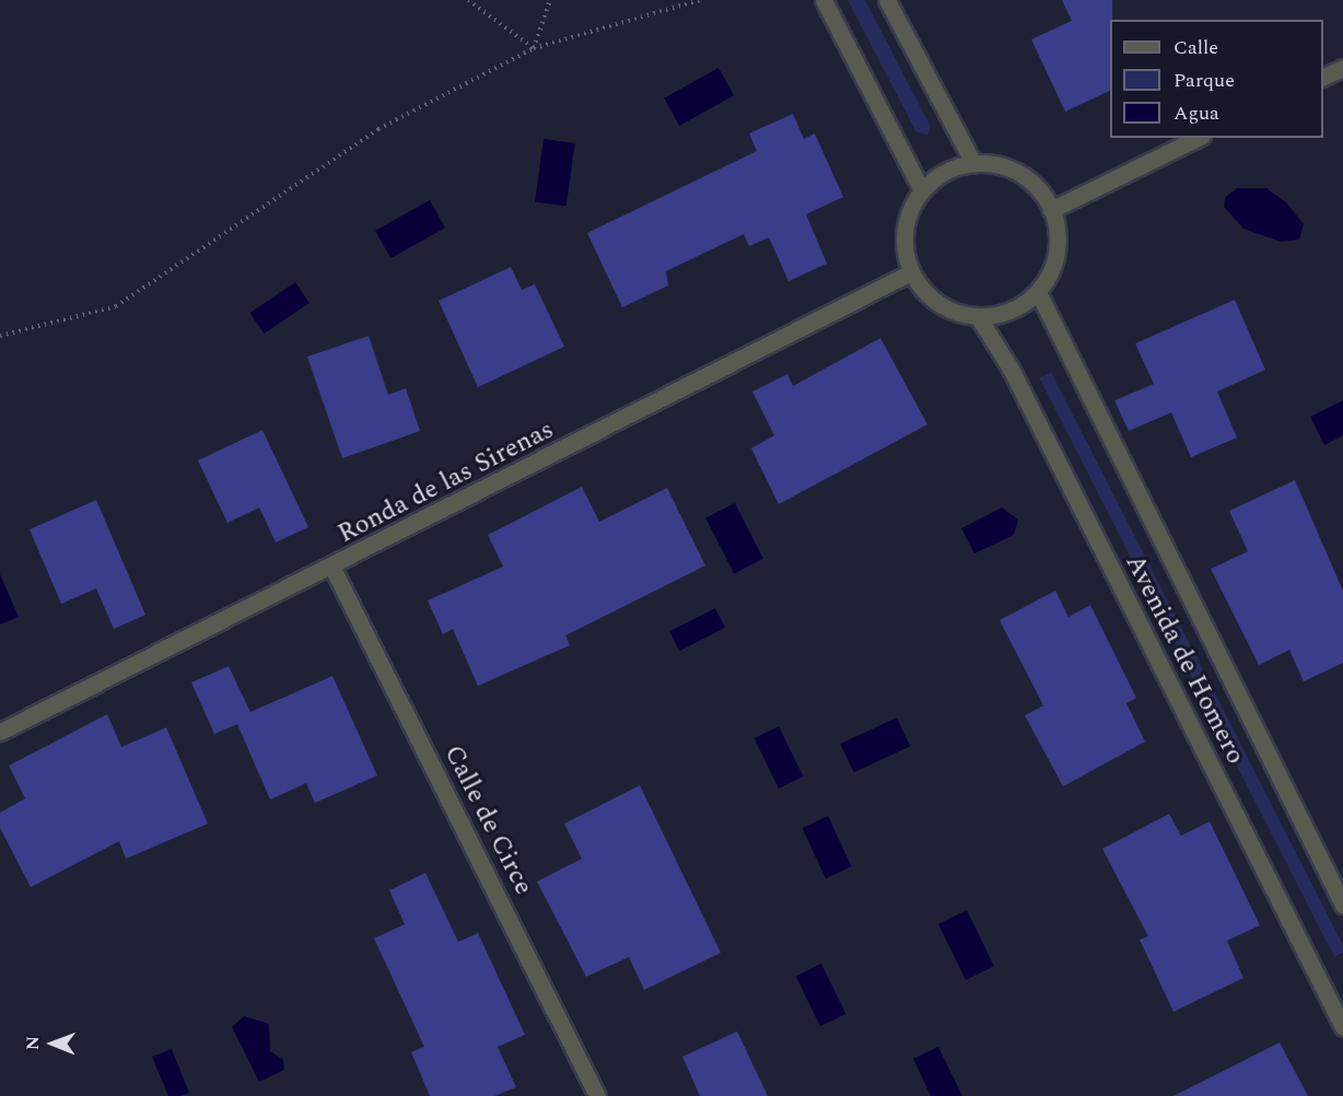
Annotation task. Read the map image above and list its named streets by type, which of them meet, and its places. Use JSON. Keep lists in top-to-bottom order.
{
  "streets": {
    "street": ["Ronda de las Sirenas", "Avenida de Homero", "Calle de Circe"]
  },
  "crossings": [
    ["Ronda de las Sirenas", "Avenida de Homero"],
    ["Ronda de las Sirenas", "Calle de Circe"]
  ],
  "legend": ["Calle", "Parque", "Agua"],
  "north": "left"
}
